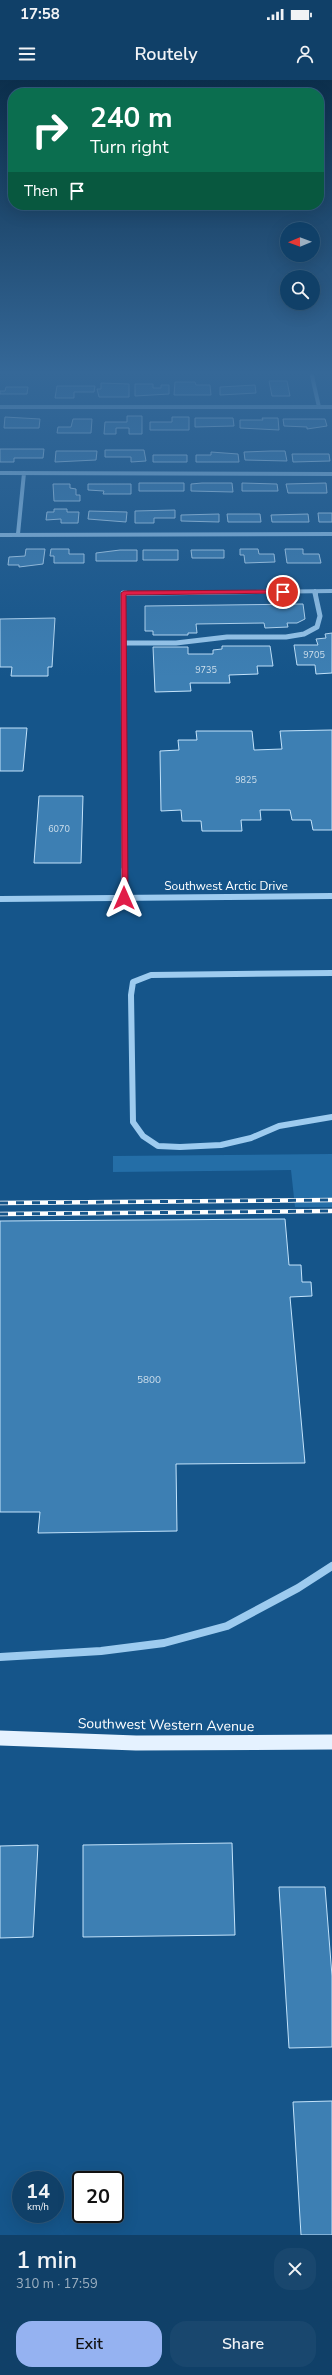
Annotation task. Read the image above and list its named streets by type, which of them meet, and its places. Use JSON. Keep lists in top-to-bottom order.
{
  "streets": {
    "main road": ["Southwest Western Avenue"],
    "street": ["Southwest Arctic Drive"]
  },
  "house_numbers": [
    "9705",
    "9735",
    "9825",
    "6070",
    "5800"
  ],
  "north": "left",
  "page": {
    "status": "17:58",
    "header": "Routely",
    "turn": ["240 m", "Turn right"],
    "then": "Then",
    "speed": "14 km/h",
    "limit": "20",
    "heading": ["1 min", "310 m · 17:59"],
    "buttons": ["Exit", "Share"]
  }
}
